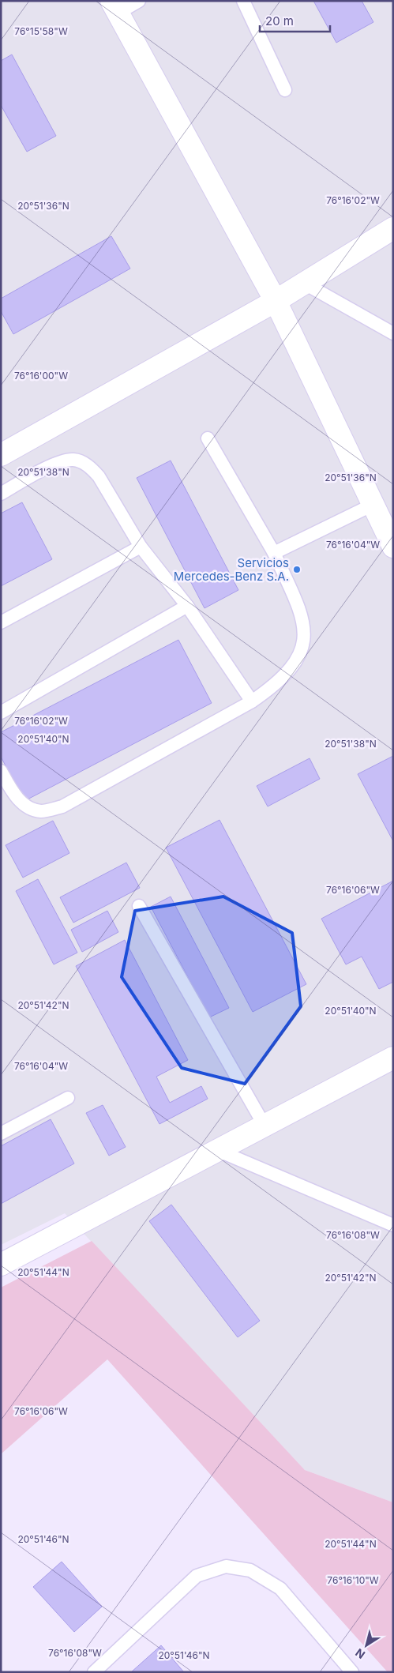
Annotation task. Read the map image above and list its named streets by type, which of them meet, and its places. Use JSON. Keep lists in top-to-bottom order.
{
  "places": ["Servicios Mercedes-Benz S.A."],
  "scale_bar": "20 m",
  "north": "bottom left",
  "coordinates": [
    "76°15'58\"W",
    "76°16'02\"W",
    "20°51'36\"N",
    "76°16'00\"W",
    "20°51'38\"N",
    "76°16'04\"W",
    "20°51'40\"N",
    "76°16'06\"W",
    "20°51'42\"N",
    "76°16'08\"W",
    "20°51'44\"N",
    "20°51'46\"N",
    "76°16'10\"W"
  ]
}
